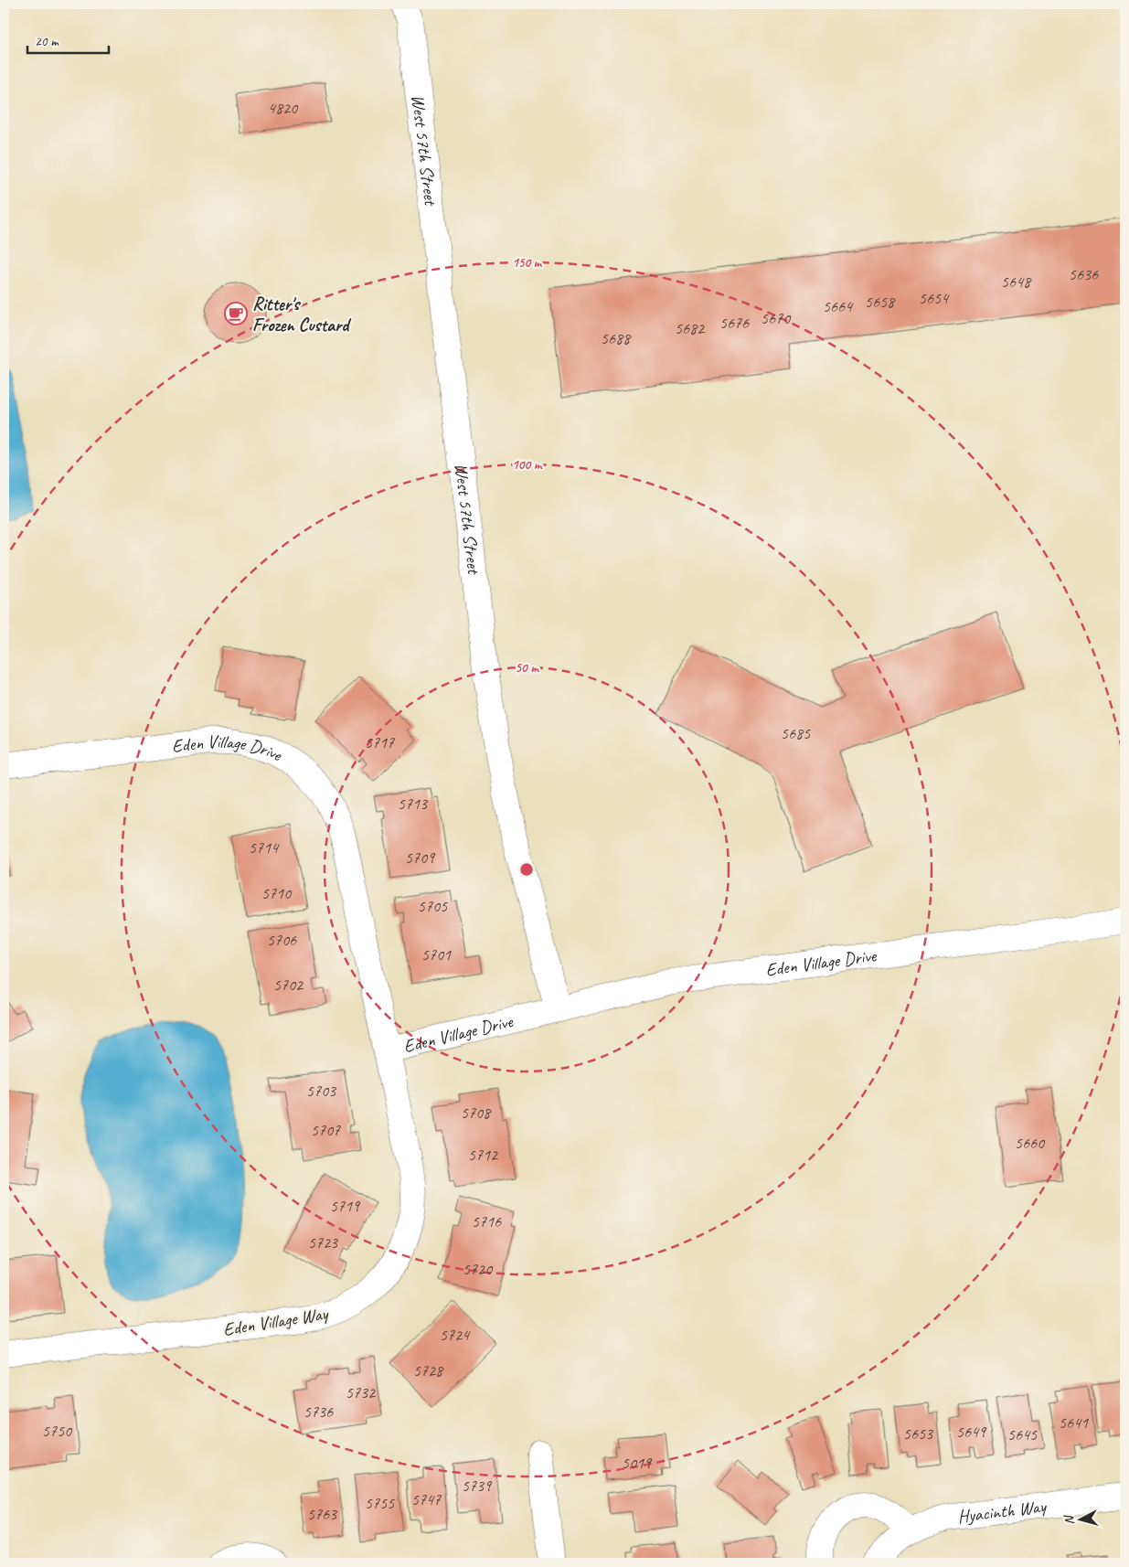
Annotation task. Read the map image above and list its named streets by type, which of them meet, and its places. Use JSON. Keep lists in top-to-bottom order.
{
  "streets": {
    "street": [
      "West 57th Street",
      "Eden Village Drive",
      "Eden Village Way",
      "Hyacinth Way"
    ]
  },
  "crossings": [
    ["West 57th Street", "Eden Village Drive"],
    ["Eden Village Drive", "Eden Village Way"]
  ],
  "places": {
    "cafe": ["Ritter's Frozen Custard"]
  },
  "house_numbers": [
    "4820",
    "5636",
    "5648",
    "5654",
    "5658",
    "5664",
    "5670",
    "5676",
    "5682",
    "5688",
    "5685",
    "5717",
    "5713",
    "5714",
    "5709",
    "5710",
    "5705",
    "5706",
    "5701",
    "5702",
    "5703",
    "5708",
    "5707",
    "5660",
    "5712",
    "5719",
    "5716",
    "5723",
    "5720",
    "5724",
    "5728",
    "5732",
    "5736",
    "5641",
    "5750",
    "5649",
    "5653",
    "5645",
    "5019",
    "5739",
    "5747",
    "5755",
    "5763"
  ],
  "scale_bar": "20 m",
  "north": "left",
  "rings": ["150 m", "100 m", "50 m"]
}
